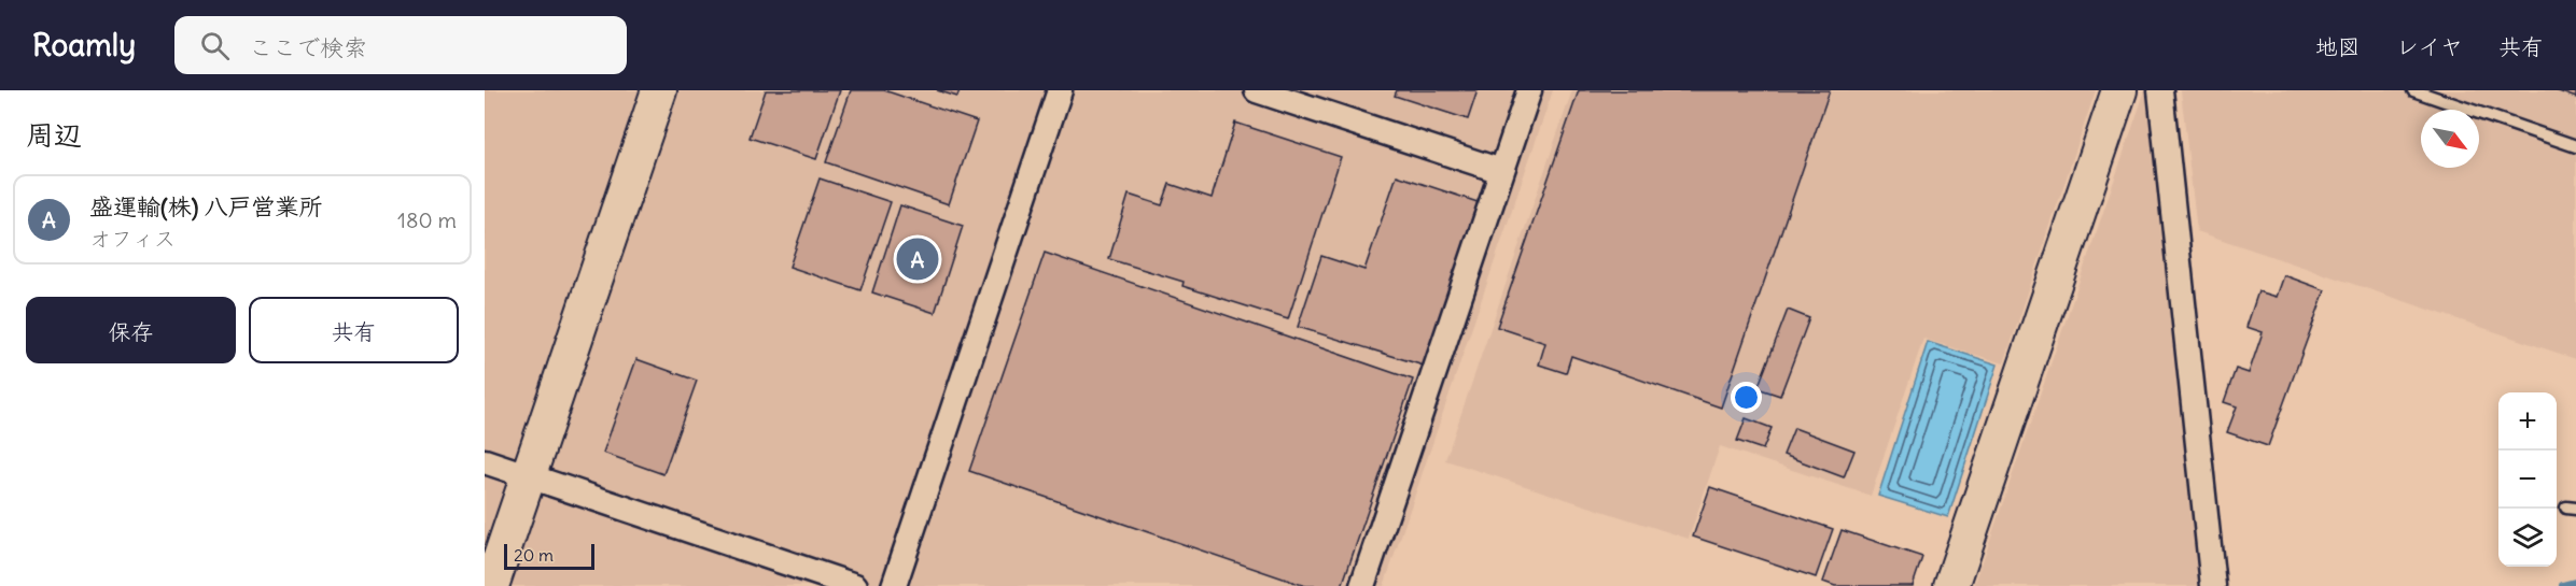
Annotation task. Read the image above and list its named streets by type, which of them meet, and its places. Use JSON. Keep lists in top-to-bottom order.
{
  "scale_bar": "20 m",
  "north": "bottom right",
  "page": {
    "header": "Roamly",
    "search": "ここで検索",
    "nav": ["地図", "レイヤ", "共有"],
    "heading": "周辺",
    "list": [
      {
        "mark": "A",
        "name": "盛運輸(株) 八戸営業所",
        "note": "オフィス",
        "value": "180 m"
      }
    ],
    "pins": "A",
    "buttons": ["保存", "共有"],
    "map_buttons": ["+", "−"],
    "scale": "20 m"
  }
}
